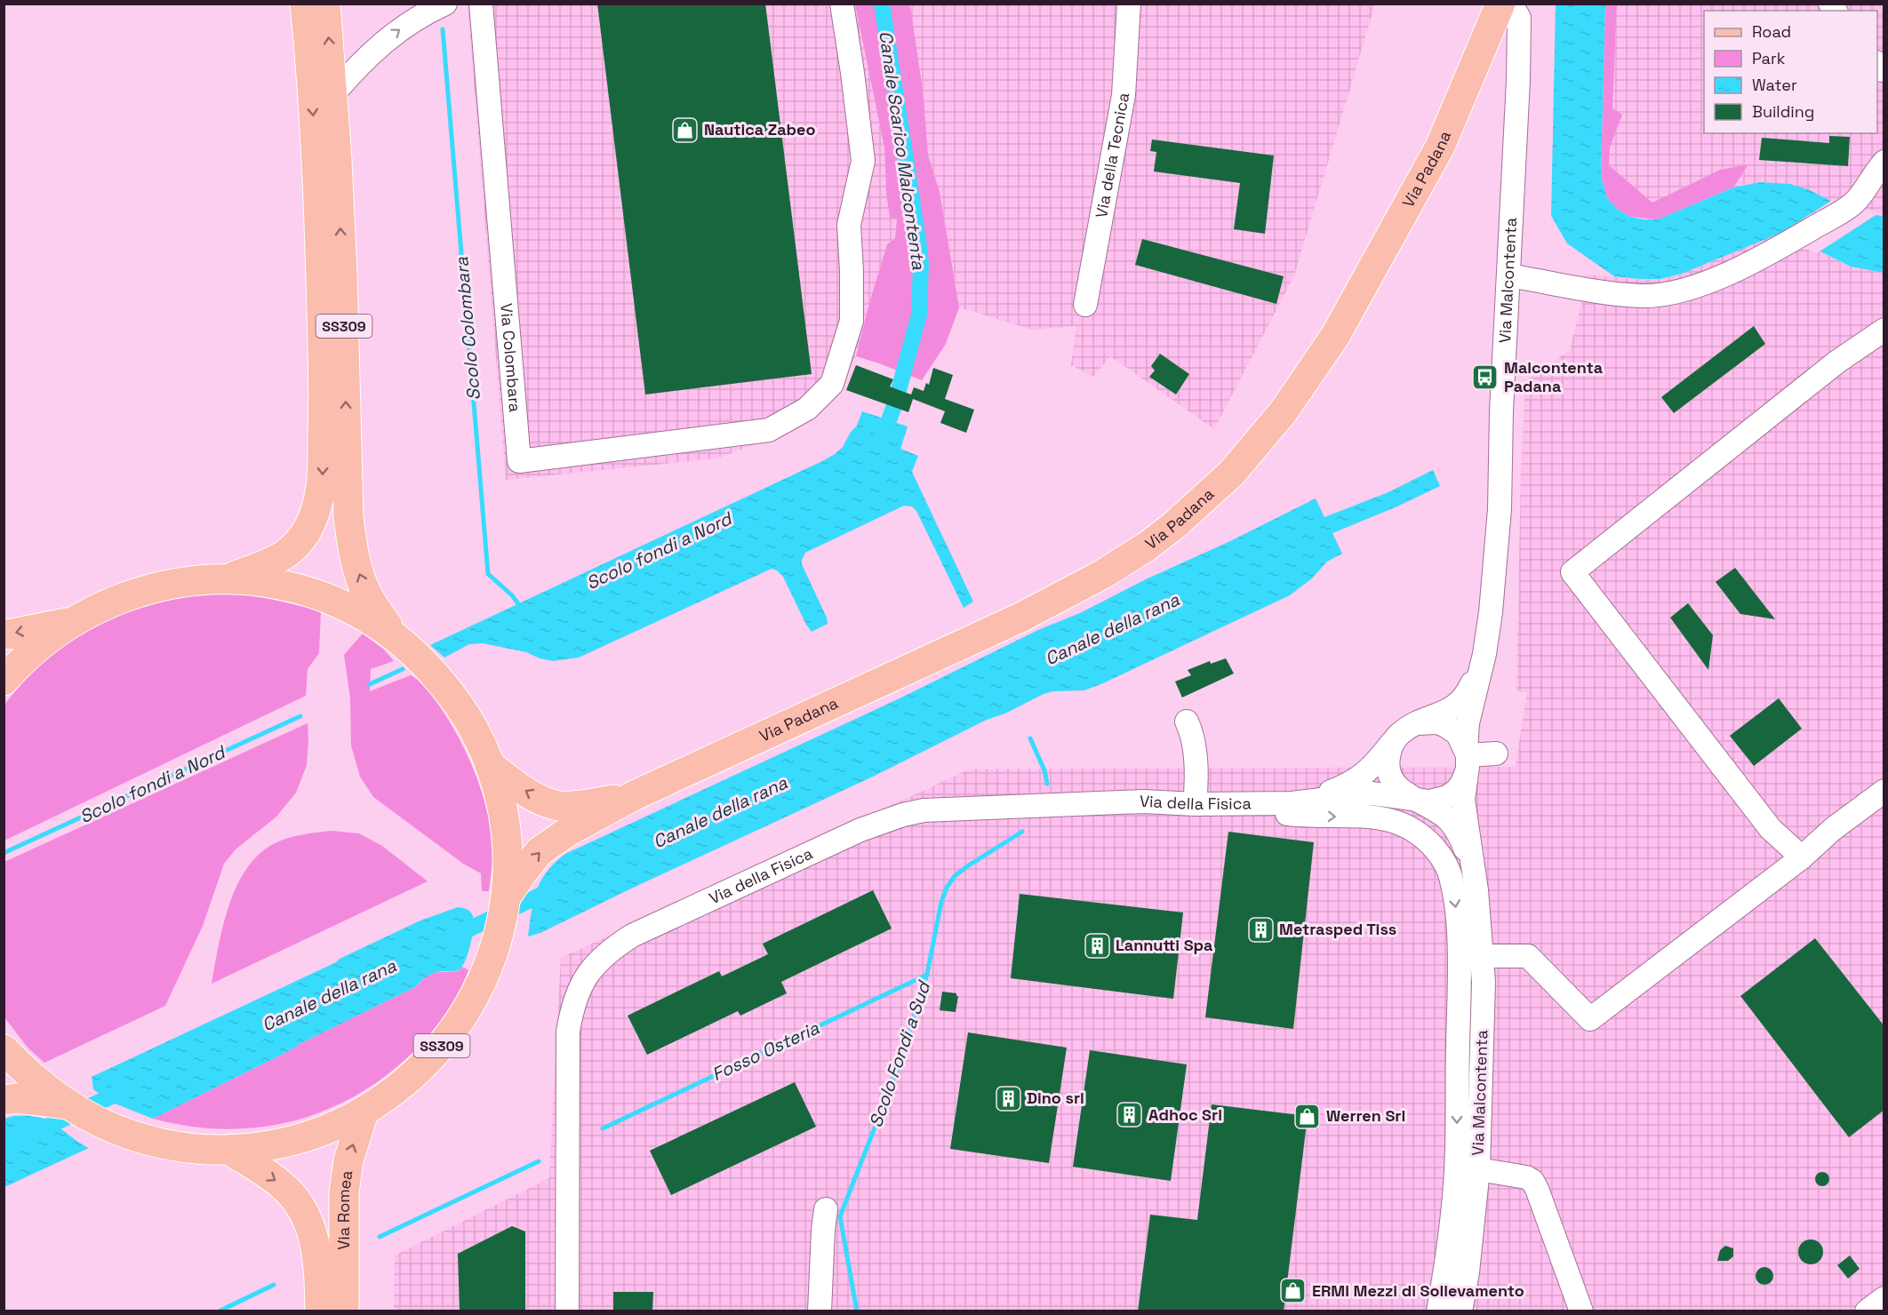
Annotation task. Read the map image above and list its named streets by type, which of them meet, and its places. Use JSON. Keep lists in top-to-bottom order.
{
  "streets": {
    "main road": ["Via Padana", "SS309", "Via Romea"],
    "street": [
      "Via della Tecnica",
      "Via Malcontenta",
      "Via Colombara",
      "Via della Fisica"
    ]
  },
  "crossings": [
    ["Via Padana", "SS309"],
    ["Via Malcontenta", "Via della Fisica"],
    ["SS309", "Via Romea"]
  ],
  "water": [
    "Canale Scarico Malcontenta",
    "Scolo Colombara",
    "Scolo fondi a Nord",
    "Canale della rana",
    "Fosso Osteria",
    "Scolo Fondi a Sud"
  ],
  "places": {
    "shop": ["Nautica Zabeo", "Werren Srl", "ERMI Mezzi di Sollevamento"],
    "bus stop": ["Malcontenta Padana"],
    "building": [
      "Metrasped Tiss",
      "Lannutti Spa",
      "Dino srl",
      "Adhoc Srl"
    ]
  },
  "legend": [
    "Road",
    "Park",
    "Water",
    "Building"
  ]
}
